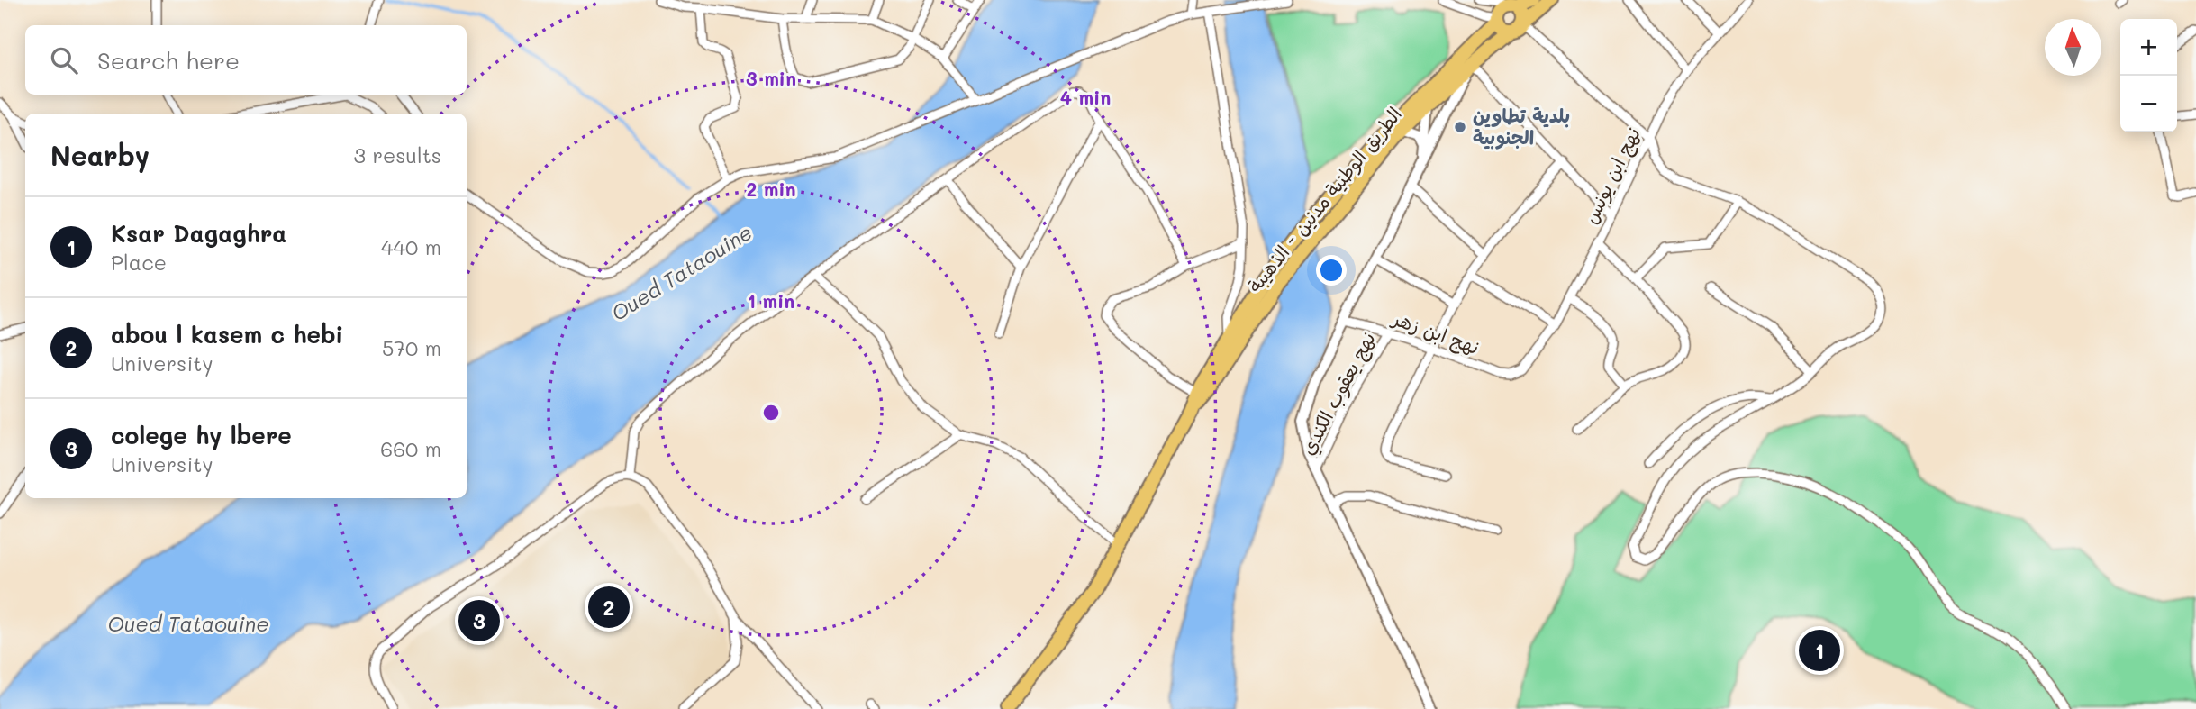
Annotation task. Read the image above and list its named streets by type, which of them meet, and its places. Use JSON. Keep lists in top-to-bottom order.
{
  "streets": {
    "main road": ["الطريق الوطنية مدنين - الذهيبة"],
    "street": ["نهج ابن يونس", "نهج ابن زهر", "نهج يعقوب الكندي"]
  },
  "crossings": [
    ["نهج ابن يونس", "نهج ابن زهر"],
    ["نهج ابن زهر", "نهج يعقوب الكندي"]
  ],
  "water": ["Oued Tataouine"],
  "places": ["بلدية تطاوين الجنوبية"],
  "north": "top",
  "page": {
    "map_buttons": ["+", "−"],
    "search": "Search here",
    "heading": ["Nearby", "3 results"],
    "list": [
      {
        "mark": "1",
        "name": "Ksar Dagaghra",
        "note": "Place",
        "value": "440 m"
      },
      {
        "mark": "2",
        "name": "abou l kasem c hebi",
        "note": "University",
        "value": "570 m"
      },
      {
        "mark": "3",
        "name": "colege hy lbere",
        "note": "University",
        "value": "660 m"
      }
    ],
    "pins": ["2", "3", "1"]
  },
  "rings": [
    "3 min",
    "4 min",
    "2 min",
    "1 min"
  ]
}
